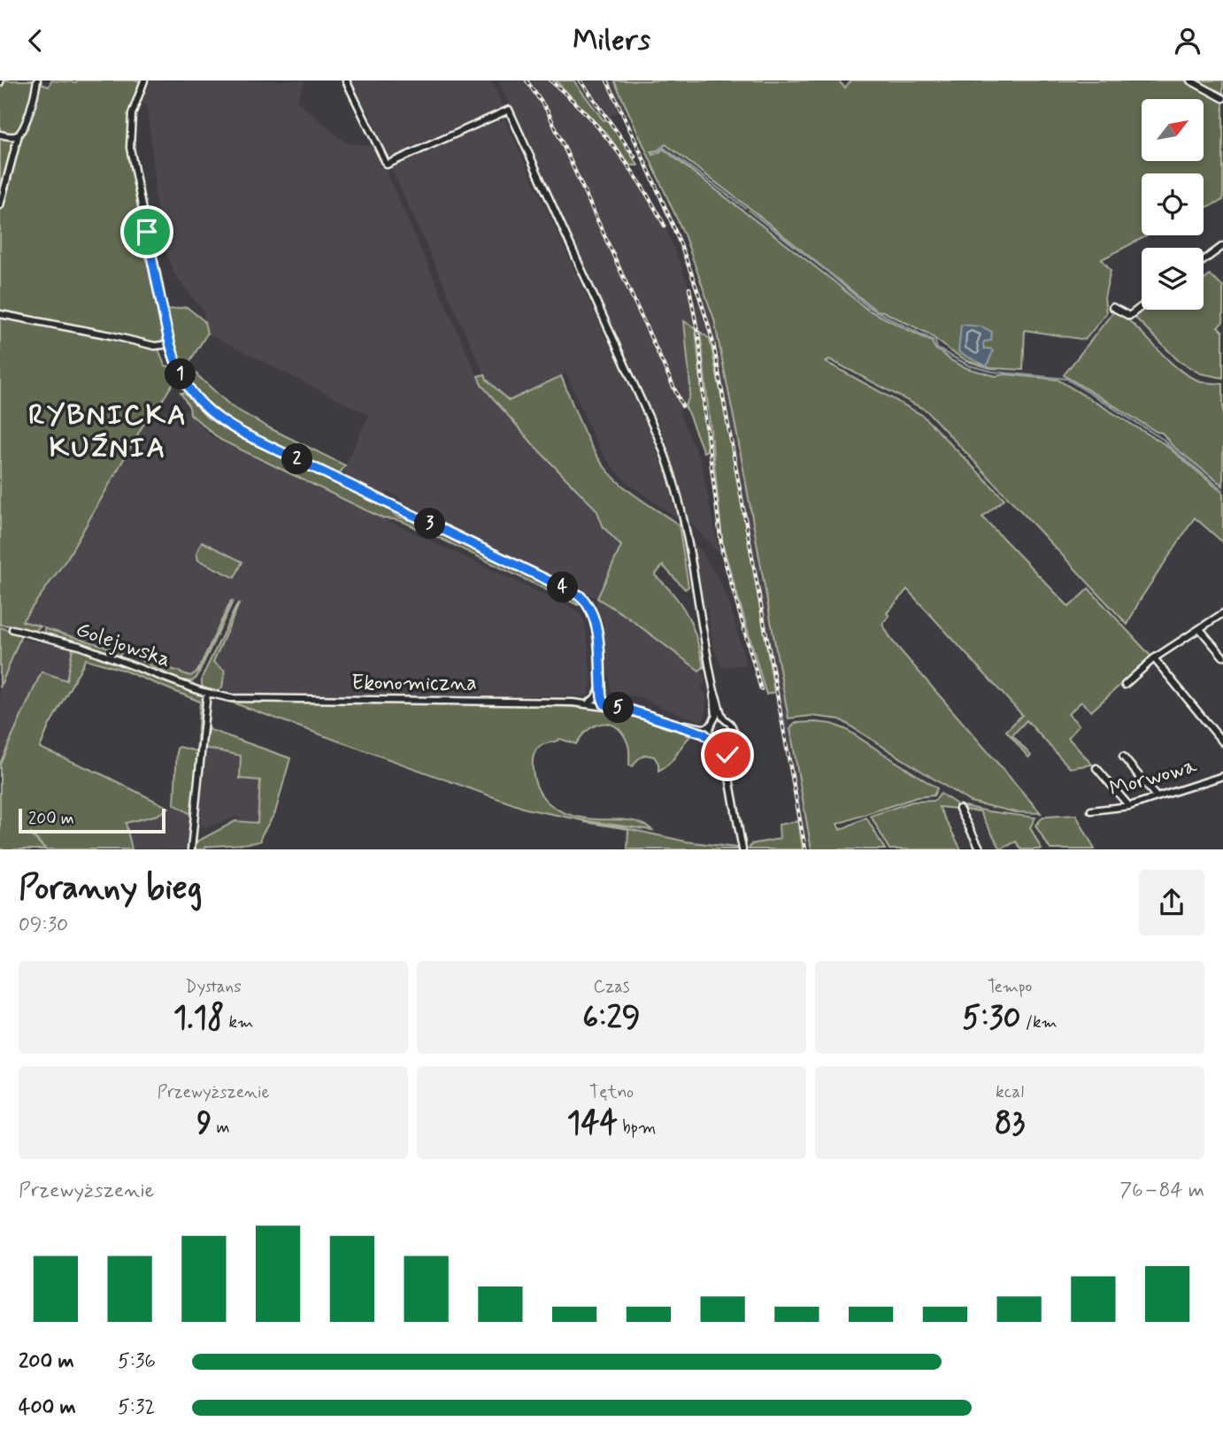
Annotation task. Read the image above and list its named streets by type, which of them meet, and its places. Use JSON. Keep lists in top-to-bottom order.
{
  "streets": {
    "street": ["Golejowska", "Ekonomiczna", "Morwowa"]
  },
  "crossings": [
    ["Golejowska", "Ekonomiczna"]
  ],
  "districts": ["RYBNICKA KUŹNIA"],
  "scale_bar": "200 m",
  "north": "top right",
  "page": {
    "header": "Milers",
    "pins": [
      "1",
      "2",
      "3",
      "4",
      "5"
    ],
    "scale": "200 m",
    "heading": ["Poranny bieg", "09:30"],
    "stats": [
      ["Dystans", "1.18 km"],
      ["Czas", "6:29"],
      ["Tempo", "5:30 /km"],
      ["Przewyższenie", "9 m"],
      ["Tętno", "144 bpm"],
      ["kcal", "83"]
    ],
    "chart": ["Przewyższenie", "76–84 m"],
    "list": [
      {
        "name": "200 m",
        "note": "5:36"
      },
      {
        "name": "400 m",
        "note": "5:32"
      }
    ]
  }
}
